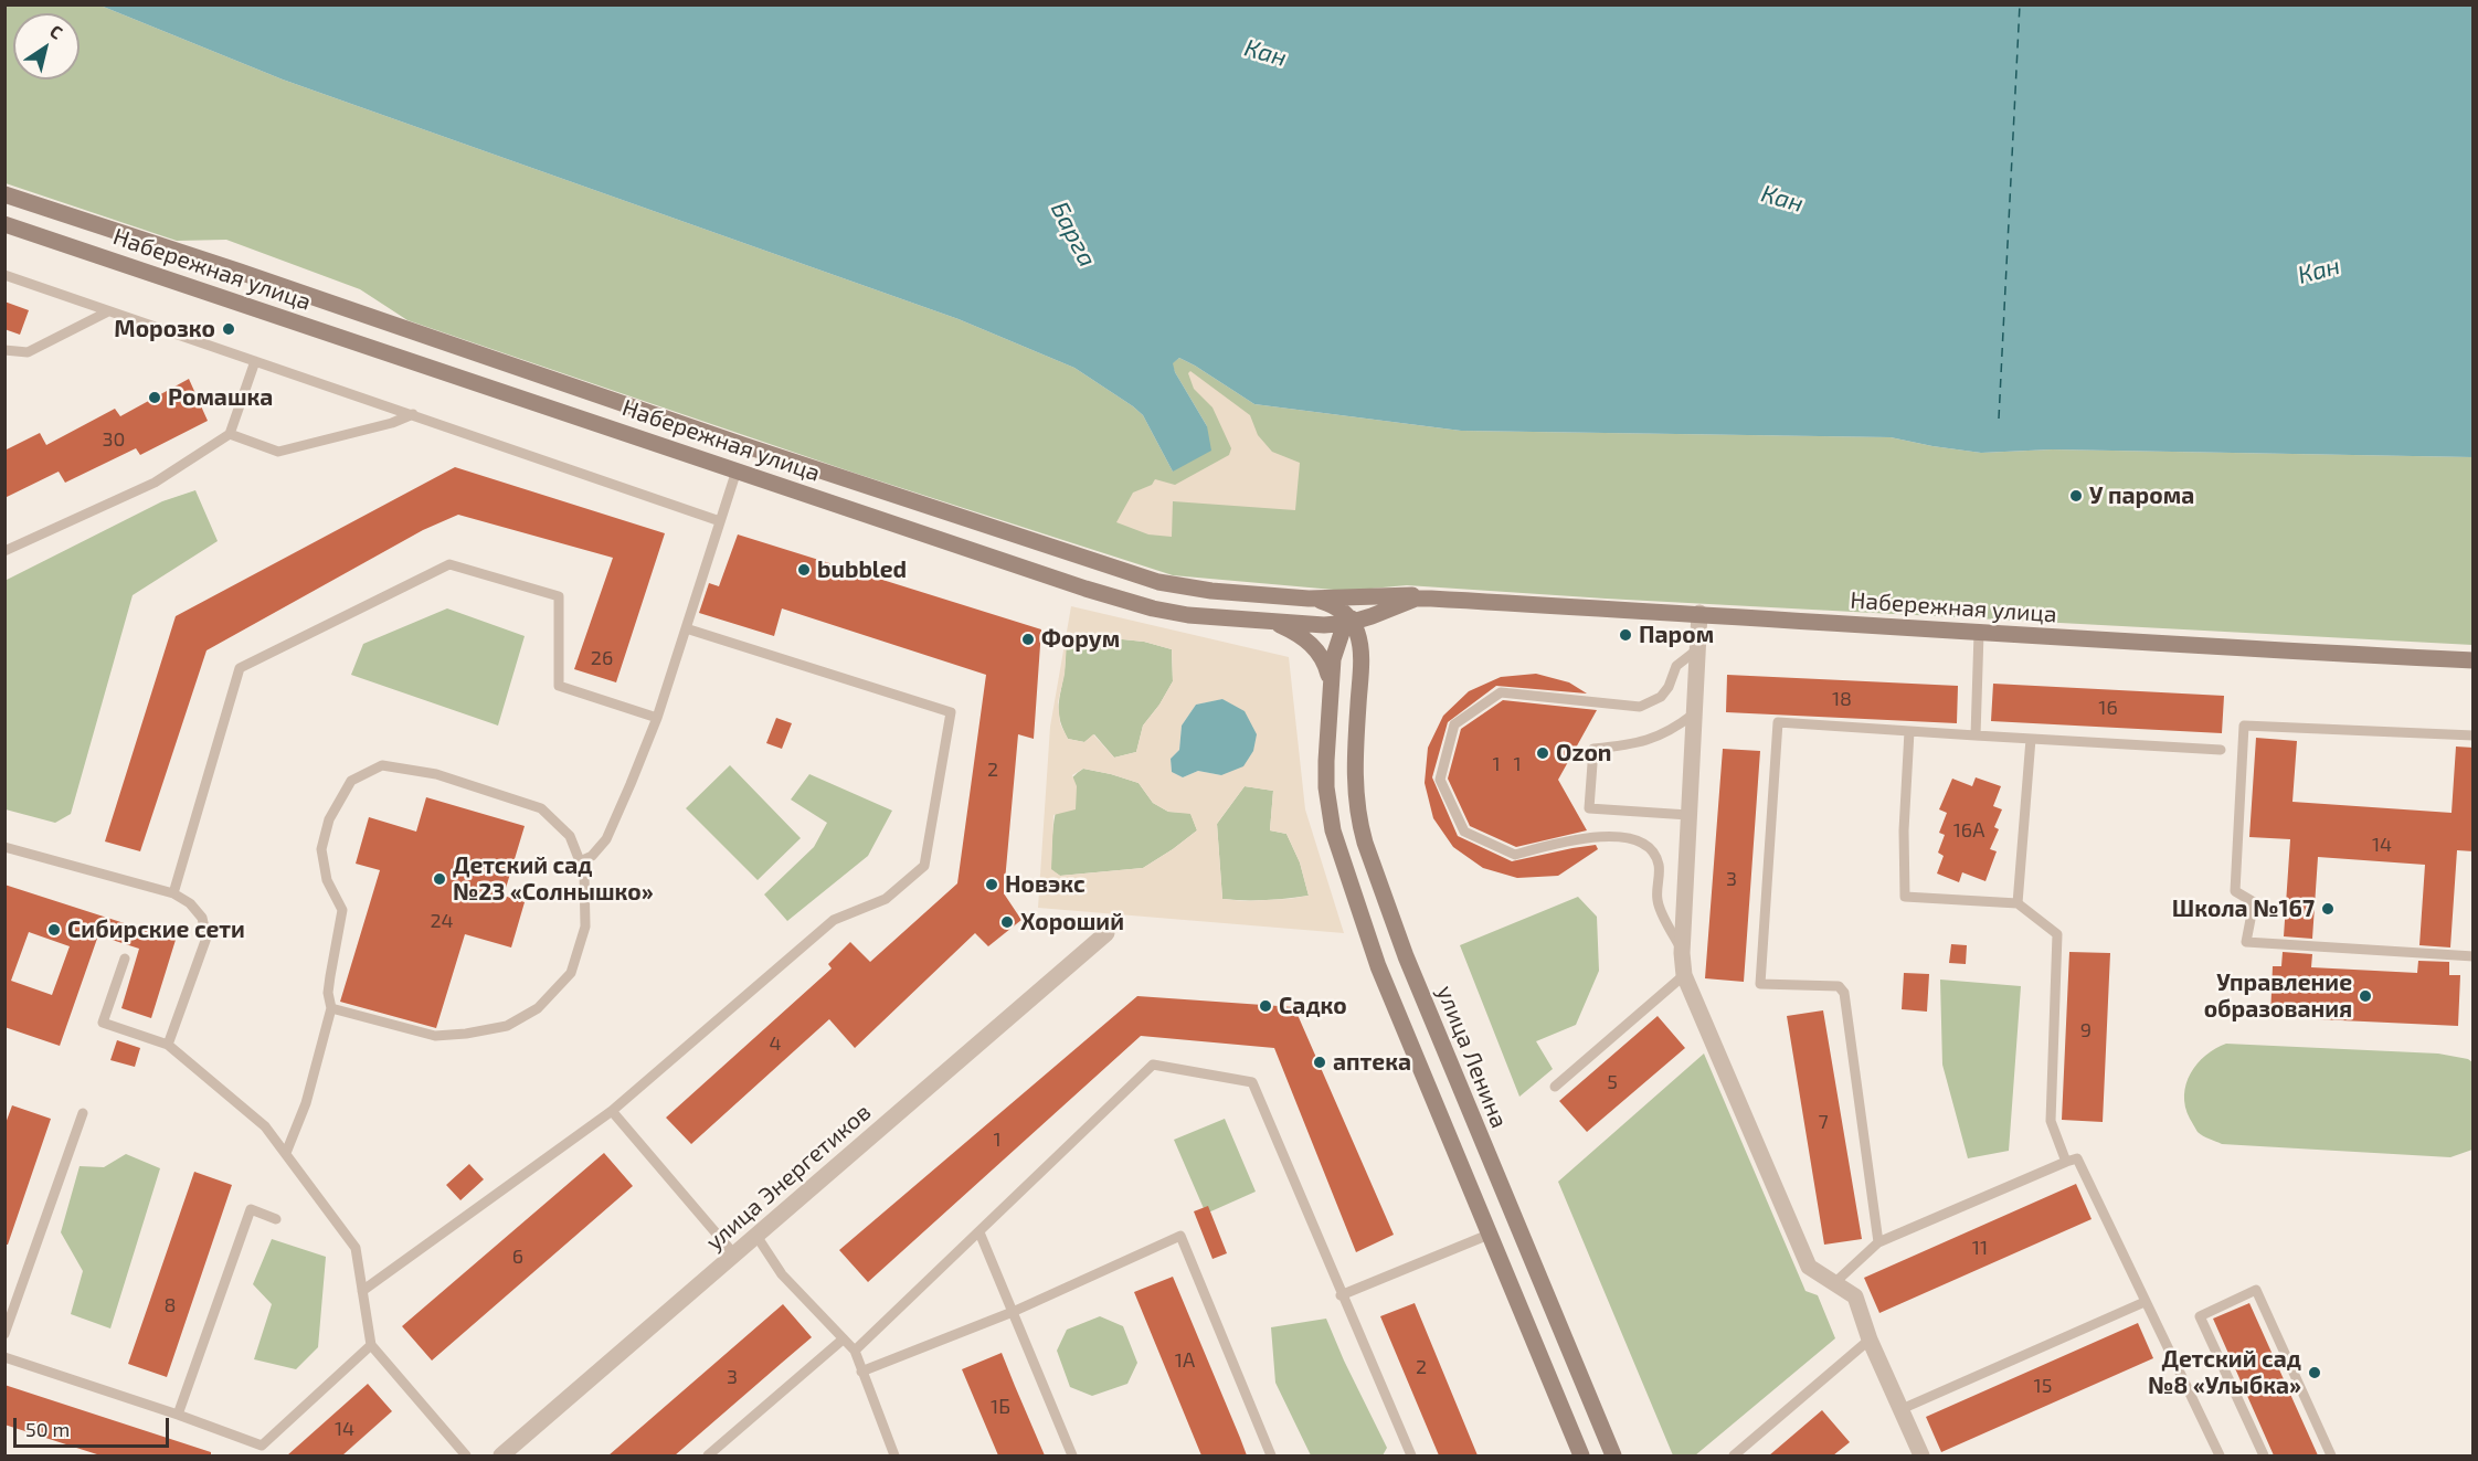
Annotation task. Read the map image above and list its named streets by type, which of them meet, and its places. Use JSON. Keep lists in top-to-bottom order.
{
  "streets": {
    "main road": ["Набережная улица", "улица Ленина"],
    "street": ["улица Энергетиков"]
  },
  "crossings": [
    ["Набережная улица", "улица Ленина"]
  ],
  "water": ["Кан", "Барга"],
  "places": [
    "Морозко",
    "Ромашка",
    "У парома",
    "bubbled",
    "Паром",
    "Форум",
    "Ozon",
    "Детский сад №23 «Солнышко»",
    "Новэкс",
    "Школа №167",
    "Хороший",
    "Сибирские сети",
    "Управление образования",
    "Садко",
    "аптека",
    "Детский сад №8 «Улыбка»"
  ],
  "house_numbers": [
    "30",
    "26",
    "18",
    "16",
    "1",
    "1",
    "2",
    "16А",
    "14",
    "3",
    "24",
    "9",
    "4",
    "5",
    "7",
    "1",
    "11",
    "6",
    "8",
    "1А",
    "2",
    "3",
    "15",
    "1Б",
    "14"
  ],
  "scale_bar": "50 m",
  "north": "top right"
}
